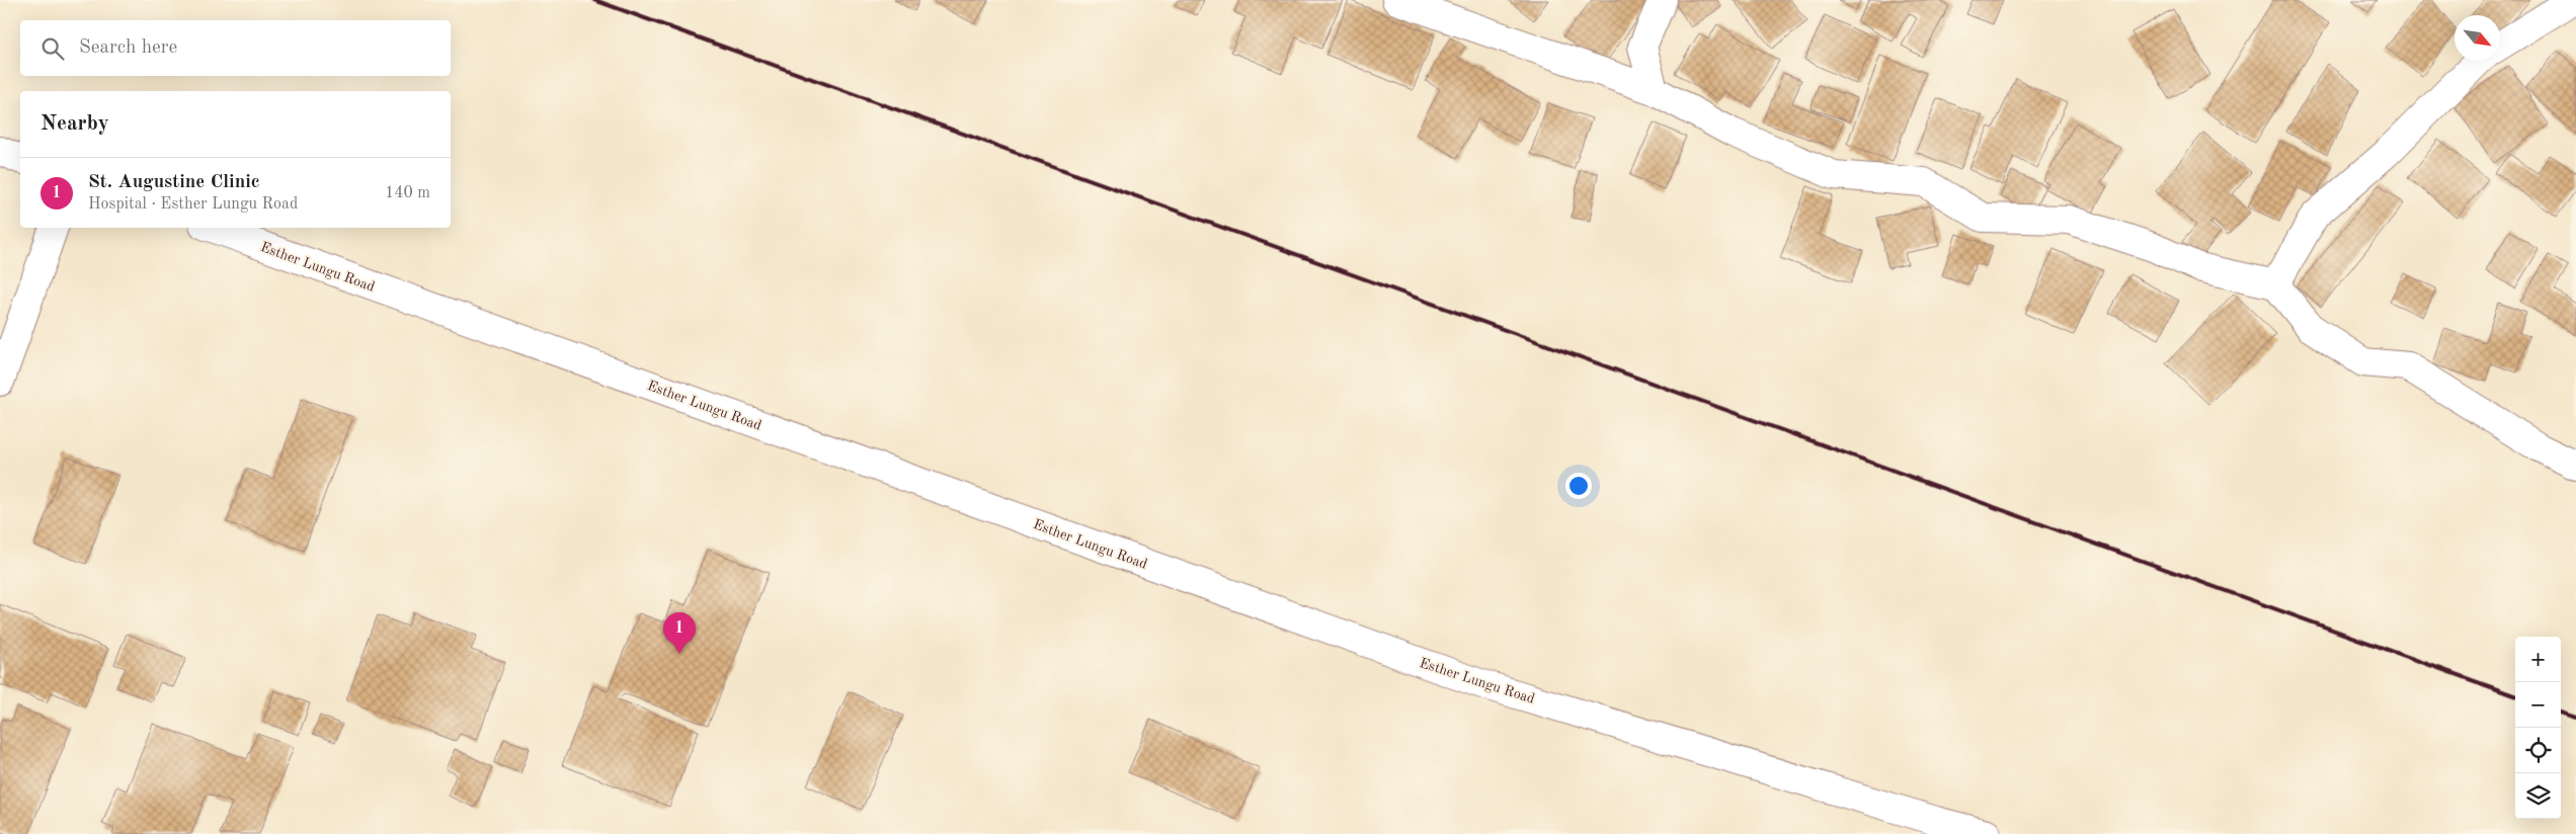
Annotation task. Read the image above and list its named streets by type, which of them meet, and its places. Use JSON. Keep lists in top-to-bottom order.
{
  "streets": {
    "street": ["Esther Lungu Road"]
  },
  "north": "bottom right",
  "page": {
    "search": "Search here",
    "heading": "Nearby",
    "list": [
      {
        "mark": "1",
        "name": "St. Augustine Clinic",
        "note": "Hospital · Esther Lungu Road",
        "value": "140 m"
      }
    ],
    "pins": "1",
    "map_buttons": ["+", "−"]
  }
}
